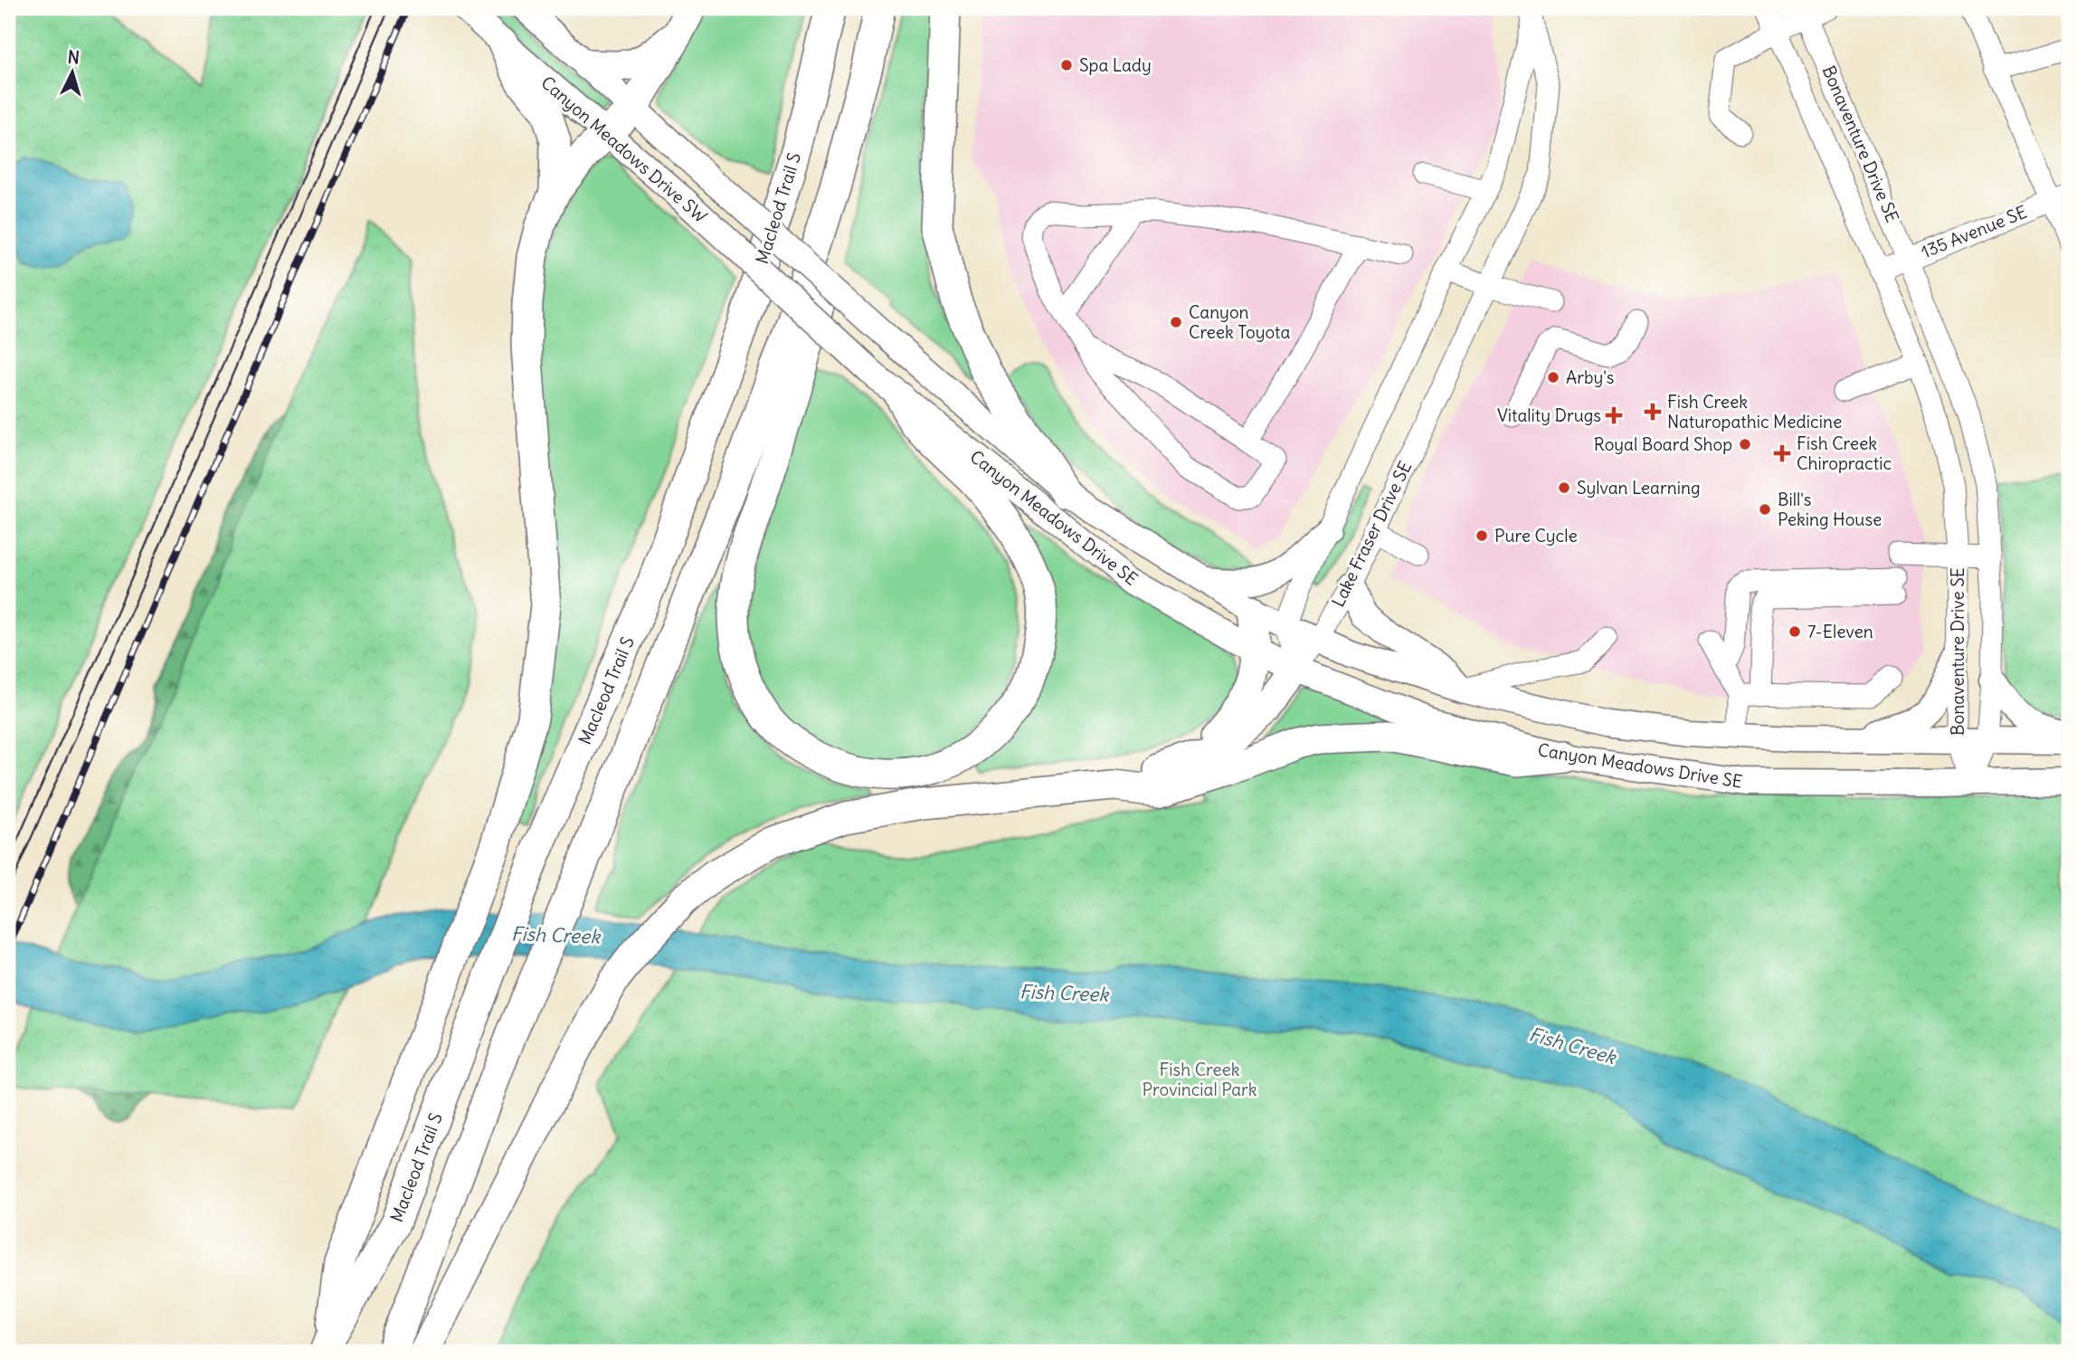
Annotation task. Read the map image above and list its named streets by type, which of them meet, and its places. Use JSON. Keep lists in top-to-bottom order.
{
  "streets": {
    "highway": ["Macleod Trail S"],
    "main road": ["Canyon Meadows Drive SW", "Canyon Meadows Drive SE"],
    "street": ["Bonaventure Drive SE", "135 Avenue SE", "Lake Fraser Drive SE"]
  },
  "crossings": [
    ["Bonaventure Drive SE", "135 Avenue SE"],
    ["Bonaventure Drive SE", "Canyon Meadows Drive SE"],
    ["Canyon Meadows Drive SW", "Canyon Meadows Drive SE"],
    ["Canyon Meadows Drive SE", "Lake Fraser Drive SE"]
  ],
  "water": ["Fish Creek"],
  "parks": ["Fish Creek Provincial Park"],
  "places": {
    "other": [
      "Spa Lady",
      "Canyon Creek Toyota",
      "Arby's",
      "Royal Board Shop",
      "Sylvan Learning",
      "Bill's Peking House",
      "Pure Cycle",
      "7-Eleven"
    ],
    "health": ["Fish Creek Naturopathic Medicine", "Vitality Drugs", "Fish Creek Chiropractic"]
  },
  "north": "top"
}
